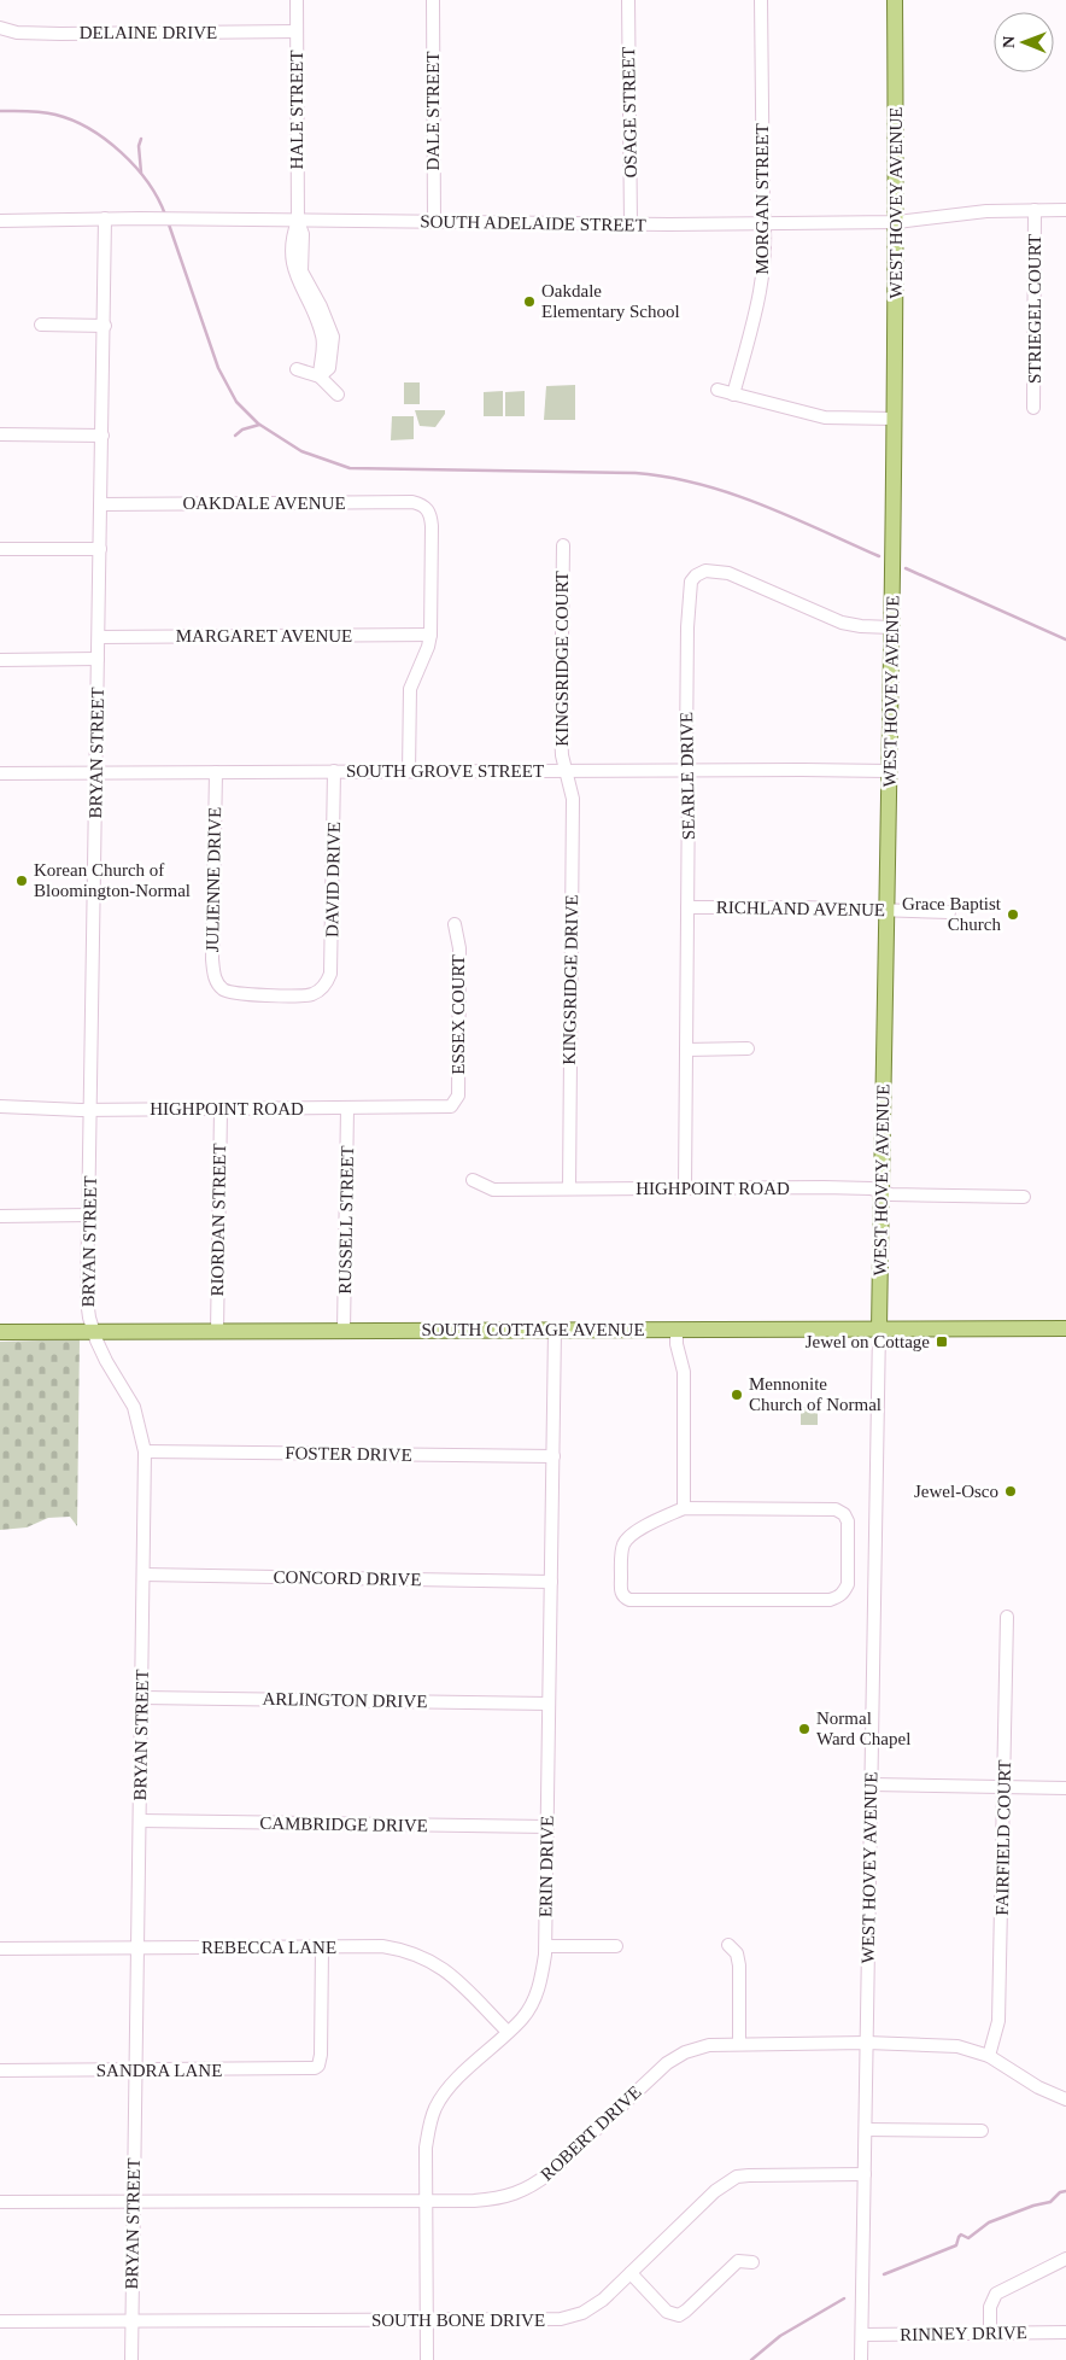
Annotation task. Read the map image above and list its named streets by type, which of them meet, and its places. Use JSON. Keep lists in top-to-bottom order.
{
  "streets": {
    "main road": ["WEST HOVEY AVENUE", "SOUTH COTTAGE AVENUE"],
    "street": [
      "DELAINE DRIVE",
      "HALE STREET",
      "DALE STREET",
      "OSAGE STREET",
      "MORGAN STREET",
      "SOUTH ADELAIDE STREET",
      "STRIEGEL COURT",
      "OAKDALE AVENUE",
      "MARGARET AVENUE",
      "KINGSRIDGE COURT",
      "BRYAN STREET",
      "SOUTH GROVE STREET",
      "SEARLE DRIVE",
      "JULIENNE DRIVE",
      "DAVID DRIVE",
      "RICHLAND AVENUE",
      "KINGSRIDGE DRIVE",
      "ESSEX COURT",
      "HIGHPOINT ROAD",
      "RIORDAN STREET",
      "RUSSELL STREET",
      "FOSTER DRIVE",
      "CONCORD DRIVE",
      "ARLINGTON DRIVE",
      "CAMBRIDGE DRIVE",
      "FAIRFIELD COURT",
      "ERIN DRIVE",
      "REBECCA LANE",
      "SANDRA LANE",
      "ROBERT DRIVE",
      "SOUTH BONE DRIVE",
      "RINNEY DRIVE"
    ]
  },
  "crossings": [
    ["DELAINE DRIVE", "HALE STREET"],
    ["HALE STREET", "SOUTH ADELAIDE STREET"],
    ["DALE STREET", "SOUTH ADELAIDE STREET"],
    ["OSAGE STREET", "SOUTH ADELAIDE STREET"],
    ["MORGAN STREET", "SOUTH ADELAIDE STREET"],
    ["WEST HOVEY AVENUE", "SOUTH ADELAIDE STREET"],
    ["WEST HOVEY AVENUE", "SOUTH GROVE STREET"],
    ["WEST HOVEY AVENUE", "SEARLE DRIVE"],
    ["WEST HOVEY AVENUE", "RICHLAND AVENUE"],
    ["WEST HOVEY AVENUE", "HIGHPOINT ROAD"],
    ["WEST HOVEY AVENUE", "SOUTH COTTAGE AVENUE"],
    ["WEST HOVEY AVENUE", "ROBERT DRIVE"],
    ["WEST HOVEY AVENUE", "SOUTH BONE DRIVE"],
    ["WEST HOVEY AVENUE", "RINNEY DRIVE"],
    ["SOUTH ADELAIDE STREET", "STRIEGEL COURT"],
    ["SOUTH ADELAIDE STREET", "BRYAN STREET"],
    ["OAKDALE AVENUE", "MARGARET AVENUE"],
    ["OAKDALE AVENUE", "BRYAN STREET"],
    ["MARGARET AVENUE", "BRYAN STREET"],
    ["KINGSRIDGE COURT", "SOUTH GROVE STREET"],
    ["KINGSRIDGE COURT", "KINGSRIDGE DRIVE"],
    ["BRYAN STREET", "SOUTH GROVE STREET"],
    ["BRYAN STREET", "HIGHPOINT ROAD"],
    ["BRYAN STREET", "SOUTH COTTAGE AVENUE"],
    ["BRYAN STREET", "FOSTER DRIVE"],
    ["BRYAN STREET", "CONCORD DRIVE"],
    ["BRYAN STREET", "ARLINGTON DRIVE"],
    ["BRYAN STREET", "CAMBRIDGE DRIVE"],
    ["BRYAN STREET", "REBECCA LANE"],
    ["BRYAN STREET", "SANDRA LANE"],
    ["BRYAN STREET", "ROBERT DRIVE"],
    ["BRYAN STREET", "SOUTH BONE DRIVE"],
    ["SOUTH GROVE STREET", "SEARLE DRIVE"],
    ["SOUTH GROVE STREET", "JULIENNE DRIVE"],
    ["SOUTH GROVE STREET", "DAVID DRIVE"],
    ["SOUTH GROVE STREET", "KINGSRIDGE DRIVE"],
    ["SEARLE DRIVE", "RICHLAND AVENUE"],
    ["SEARLE DRIVE", "HIGHPOINT ROAD"],
    ["JULIENNE DRIVE", "DAVID DRIVE"],
    ["KINGSRIDGE DRIVE", "HIGHPOINT ROAD"],
    ["ESSEX COURT", "HIGHPOINT ROAD"],
    ["HIGHPOINT ROAD", "RIORDAN STREET"],
    ["HIGHPOINT ROAD", "RUSSELL STREET"],
    ["RIORDAN STREET", "SOUTH COTTAGE AVENUE"],
    ["RUSSELL STREET", "SOUTH COTTAGE AVENUE"],
    ["SOUTH COTTAGE AVENUE", "ERIN DRIVE"],
    ["FOSTER DRIVE", "ERIN DRIVE"],
    ["CONCORD DRIVE", "ERIN DRIVE"],
    ["ARLINGTON DRIVE", "ERIN DRIVE"],
    ["CAMBRIDGE DRIVE", "ERIN DRIVE"],
    ["FAIRFIELD COURT", "ROBERT DRIVE"],
    ["ERIN DRIVE", "REBECCA LANE"],
    ["ERIN DRIVE", "ROBERT DRIVE"],
    ["ERIN DRIVE", "SOUTH BONE DRIVE"],
    ["REBECCA LANE", "SANDRA LANE"]
  ],
  "places": {
    "other": [
      "Oakdale Elementary School",
      "Korean Church of Bloomington-Normal",
      "Grace Baptist Church",
      "Mennonite Church of Normal",
      "Jewel-Osco",
      "Normal Ward Chapel"
    ],
    "transit": ["Jewel on Cottage"]
  },
  "north": "left"
}
